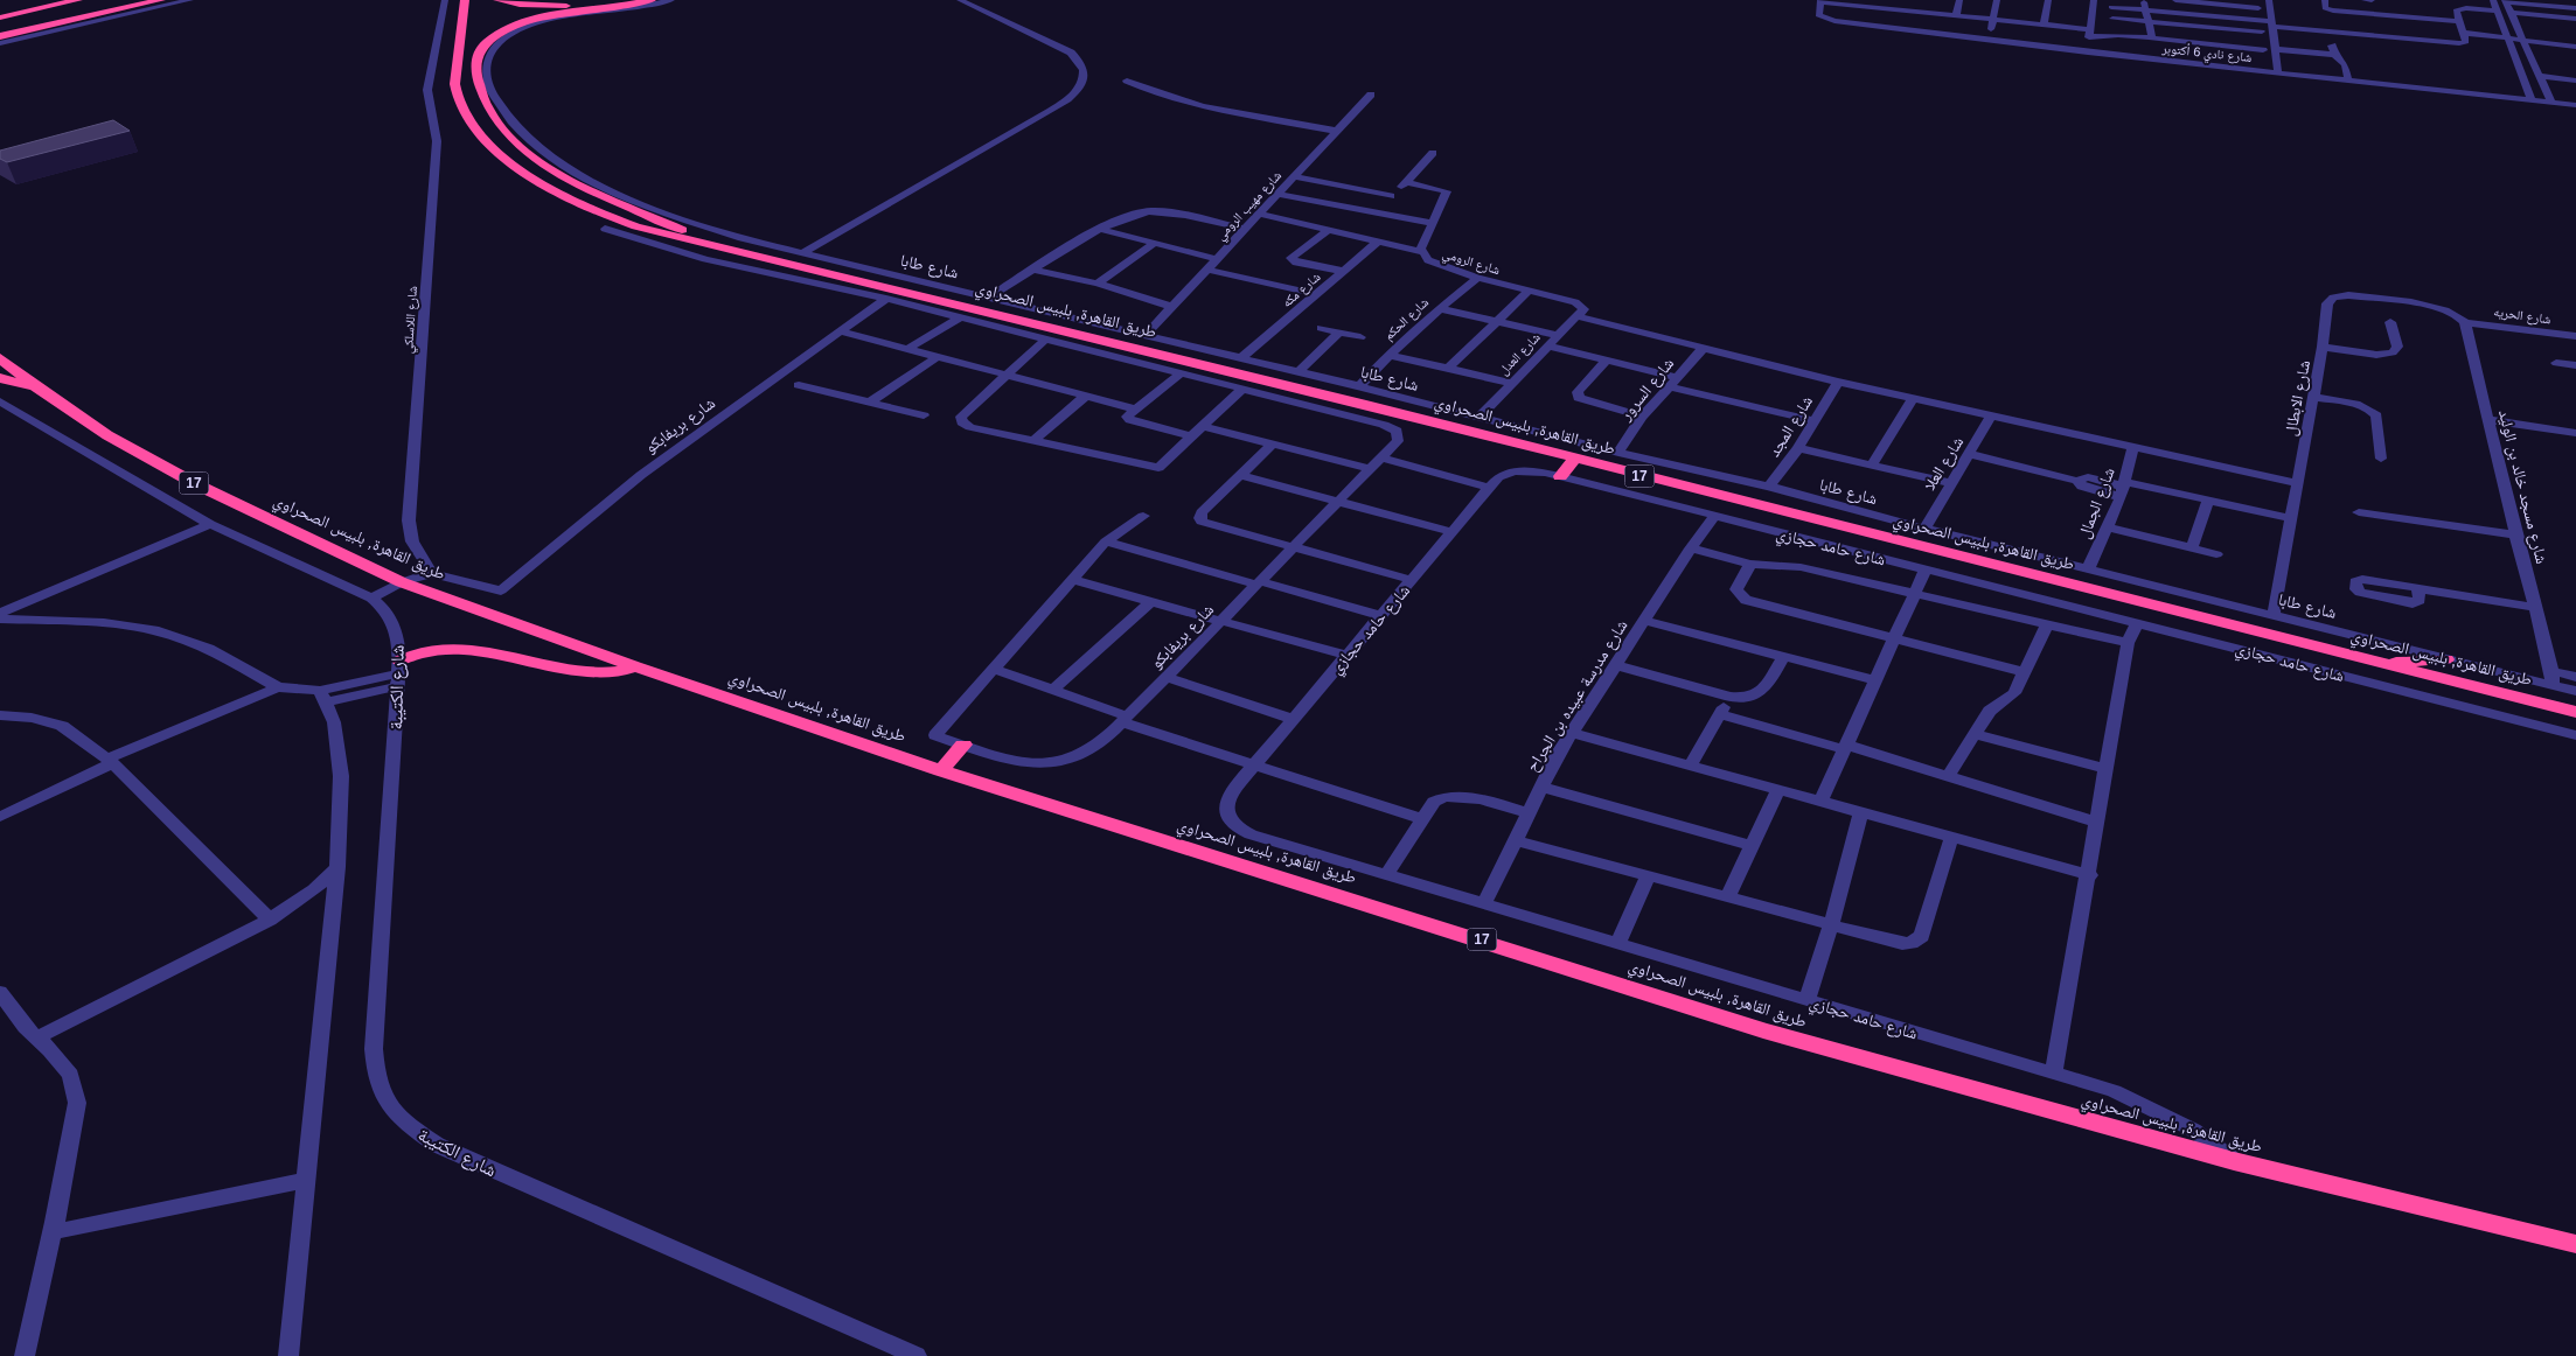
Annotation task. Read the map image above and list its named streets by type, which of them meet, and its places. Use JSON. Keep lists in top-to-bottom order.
{
  "streets": {
    "highway": ["طريق القاهرة, بلبيس الصحراوي", "17"],
    "street": [
      "شارع نادي 6 أكتوبر",
      "شارع مهيب الرومي",
      "شارع الرومي",
      "شارع طابا",
      "شارع مكه",
      "شارع الحريه",
      "شارع الحكم",
      "شارع اللاسلكي",
      "شارع العدل",
      "شارع السرور",
      "شارع الابطال",
      "شارع بريفابكو",
      "شارع المجد",
      "شارع العلا",
      "شارع مسجد خالد بن الوليد",
      "شارع الجمال",
      "شارع حامد حجازي",
      "شارع الكتيبة",
      "شارع مدرسة عبيده بن الجراح"
    ]
  },
  "crossings": [
    ["شارع مهيب الرومي", "شارع طابا"],
    ["شارع الرومي", "شارع الحكم"],
    ["شارع الرومي", "شارع العدل"],
    ["شارع الرومي", "شارع السرور"],
    ["شارع الرومي", "شارع الابطال"],
    ["شارع الرومي", "شارع المجد"],
    ["شارع الرومي", "شارع العلا"],
    ["شارع الرومي", "شارع الجمال"],
    ["شارع طابا", "شارع مكه"],
    ["شارع طابا", "شارع الحكم"],
    ["شارع طابا", "شارع العدل"],
    ["شارع طابا", "شارع السرور"],
    ["شارع طابا", "شارع الابطال"],
    ["شارع طابا", "شارع المجد"],
    ["شارع طابا", "شارع العلا"],
    ["شارع طابا", "شارع مسجد خالد بن الوليد"],
    ["شارع طابا", "شارع الجمال"],
    ["طريق القاهرة, بلبيس الصحراوي", "شارع حامد حجازي"],
    ["شارع الحريه", "شارع الابطال"],
    ["شارع الحريه", "شارع مسجد خالد بن الوليد"],
    ["شارع اللاسلكي", "شارع بريفابكو"],
    ["شارع الابطال", "شارع مسجد خالد بن الوليد"],
    ["شارع حامد حجازي", "شارع مدرسة عبيده بن الجراح"]
  ]
}
